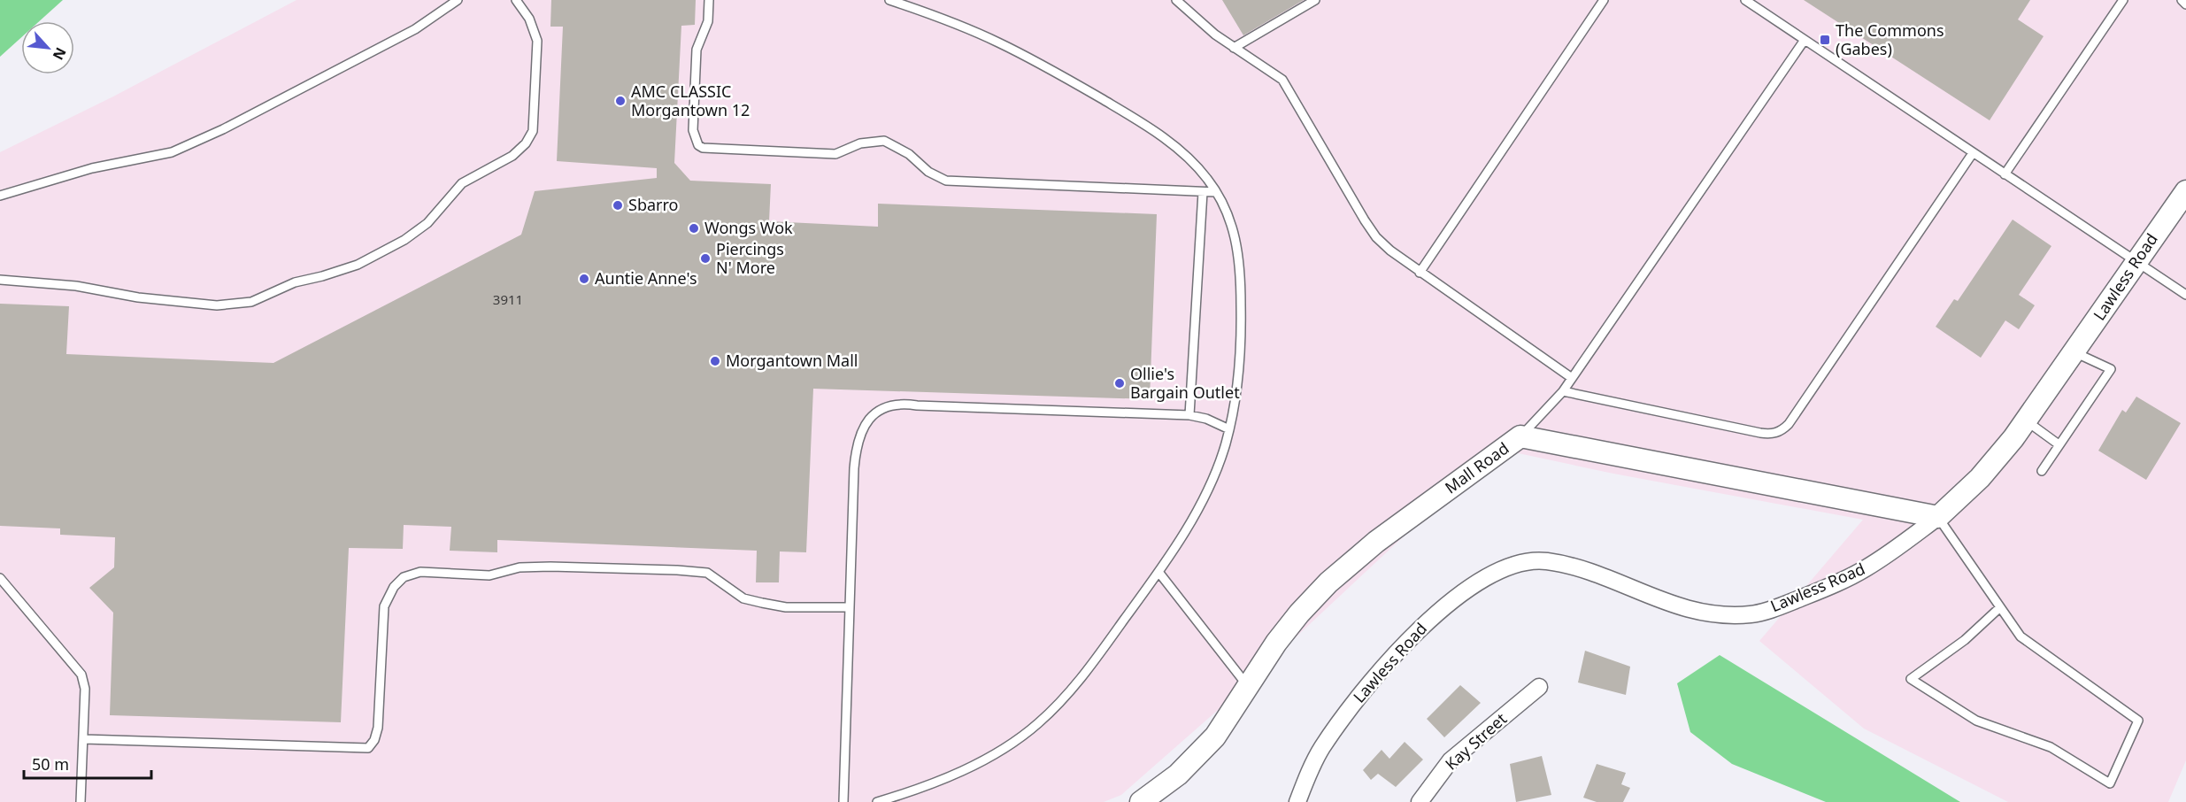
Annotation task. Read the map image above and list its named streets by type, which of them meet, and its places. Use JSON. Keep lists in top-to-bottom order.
{
  "streets": {
    "street": ["Lawless Road", "Mall Road", "Kay Street"]
  },
  "crossings": [
    ["Lawless Road", "Mall Road"]
  ],
  "places": {
    "transit": ["The Commons (Gabes)"],
    "other": [
      "AMC CLASSIC Morgantown 12",
      "Sbarro",
      "Wongs Wok",
      "Piercings N' More",
      "Auntie Anne's",
      "Morgantown Mall",
      "Ollie's Bargain Outlet"
    ]
  },
  "house_numbers": ["3911"],
  "scale_bar": "50 m",
  "north": "bottom right"
}
